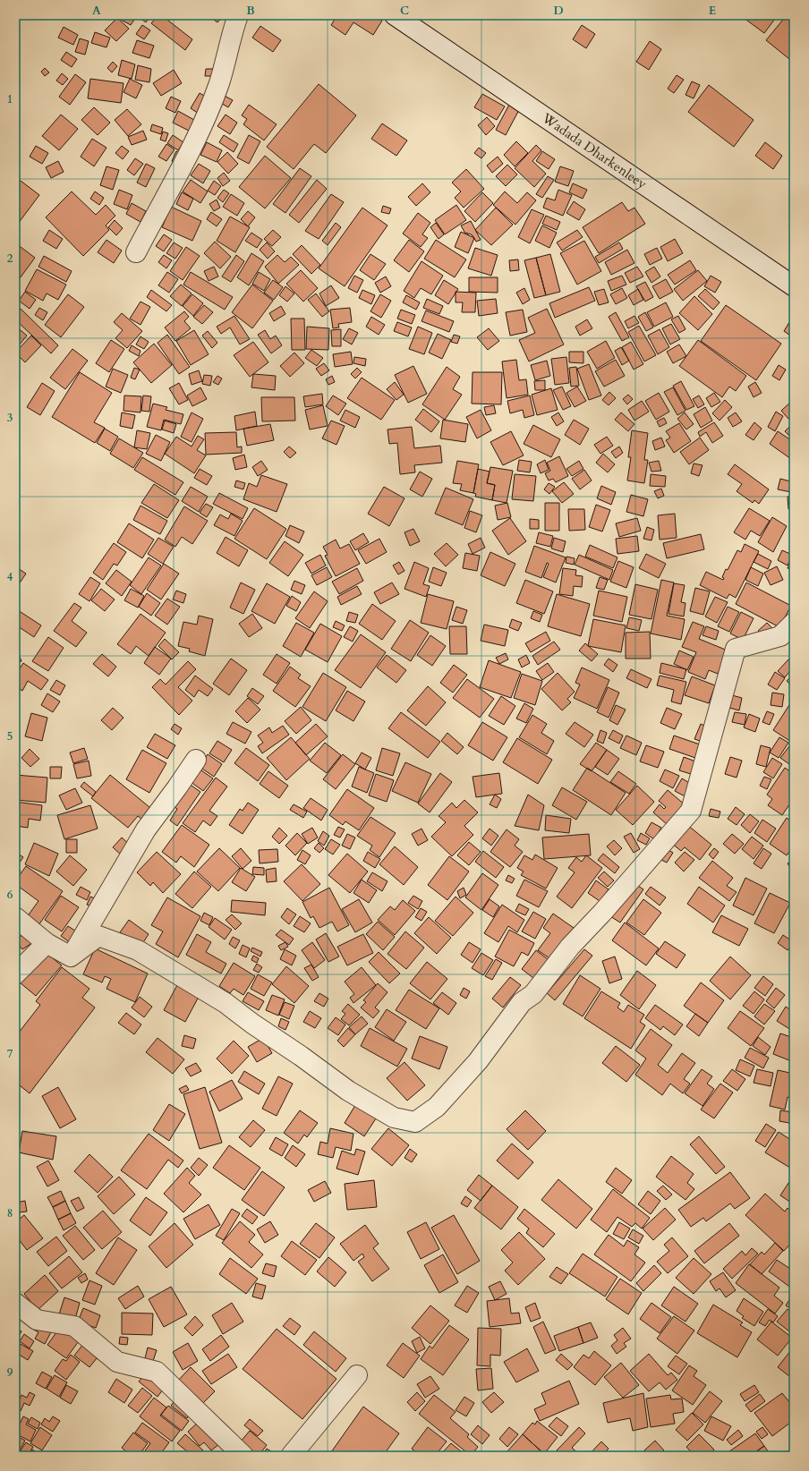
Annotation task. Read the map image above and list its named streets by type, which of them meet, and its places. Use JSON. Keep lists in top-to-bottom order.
{
  "streets": {
    "street": ["Wadada Dharkenleey"]
  },
  "grid": {
    "columns": [
      "A",
      "B",
      "C",
      "D",
      "E"
    ],
    "rows": [
      "1",
      "2",
      "3",
      "4",
      "5",
      "6",
      "7",
      "8",
      "9"
    ]
  }
}
